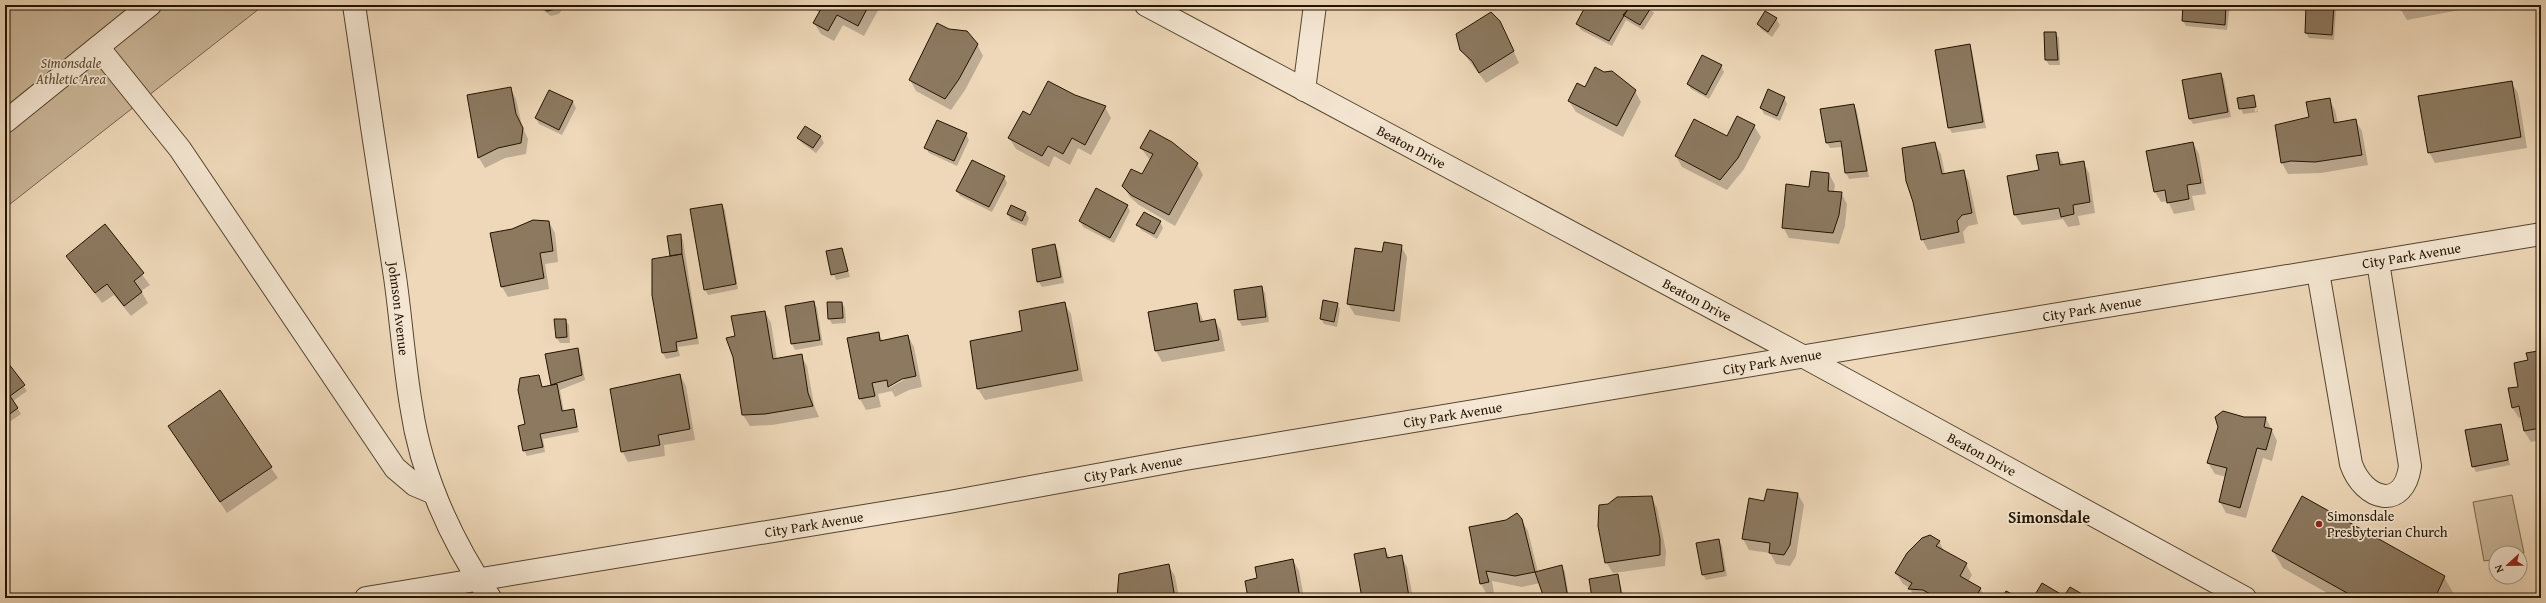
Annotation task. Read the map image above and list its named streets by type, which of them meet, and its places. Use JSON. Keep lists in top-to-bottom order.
{
  "streets": {
    "street": ["Beaton Drive", "City Park Avenue", "Johnson Avenue"]
  },
  "crossings": [
    ["Beaton Drive", "City Park Avenue"],
    ["City Park Avenue", "Johnson Avenue"]
  ],
  "districts": ["Simonsdale"],
  "parks": ["Simonsdale Athletic Area"],
  "places": ["Simonsdale Presbyterian Church"],
  "north": "left"
}
